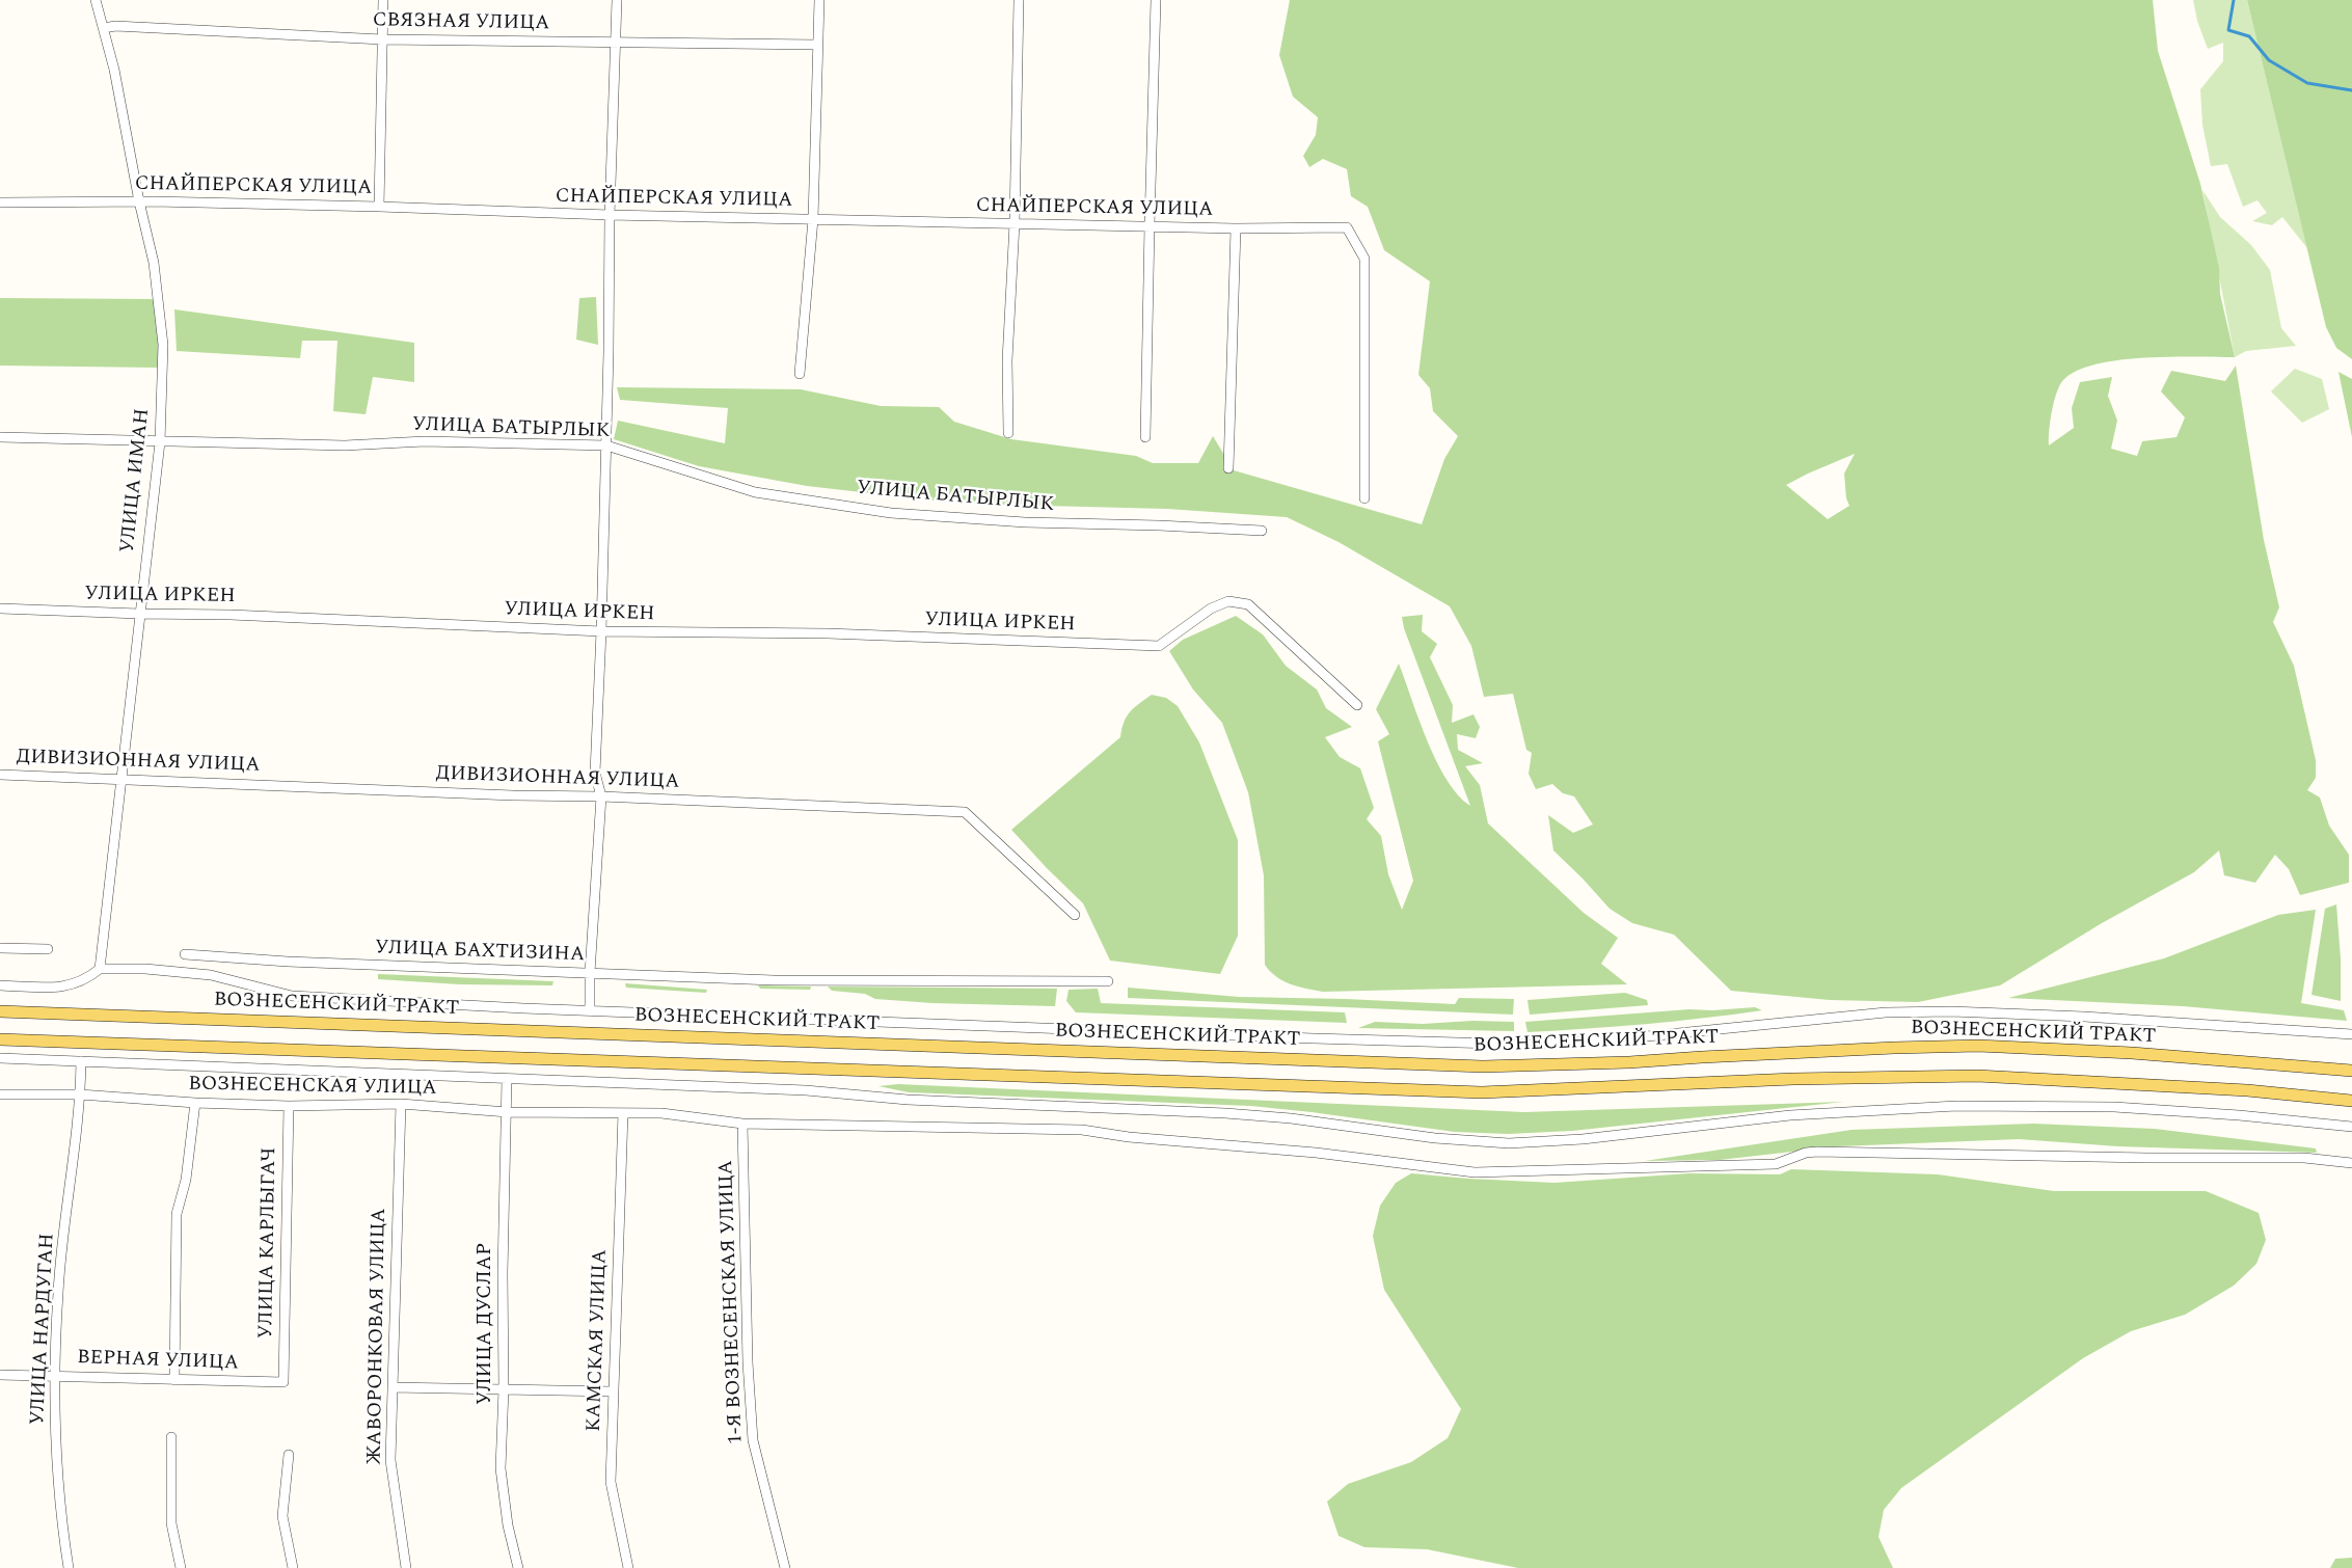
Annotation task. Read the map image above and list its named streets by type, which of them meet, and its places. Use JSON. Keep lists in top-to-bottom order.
{
  "streets": {
    "main road": ["ВОЗНЕСЕНСКИЙ ТРАКТ"],
    "street": [
      "СВЯЗНАЯ УЛИЦА",
      "СНАЙПЕРСКАЯ УЛИЦА",
      "УЛИЦА БАТЫРЛЫК",
      "УЛИЦА ИМАН",
      "УЛИЦА ИРКЕН",
      "ДИВИЗИОННАЯ УЛИЦА",
      "УЛИЦА БАХТИЗИНА",
      "ВОЗНЕСЕНСКАЯ УЛИЦА",
      "УЛИЦА КАРЛЫГАЧ",
      "1-Я ВОЗНЕСЕНСКАЯ УЛИЦА",
      "УЛИЦА ДУСЛАР",
      "УЛИЦА НАРДУГАН",
      "ЖАВОРОНКОВАЯ УЛИЦА",
      "КАМСКАЯ УЛИЦА",
      "ВЕРНАЯ УЛИЦА"
    ]
  },
  "crossings": [
    ["СВЯЗНАЯ УЛИЦА", "УЛИЦА ИМАН"],
    ["СНАЙПЕРСКАЯ УЛИЦА", "УЛИЦА ИМАН"],
    ["УЛИЦА БАТЫРЛЫК", "УЛИЦА ИМАН"],
    ["УЛИЦА ИМАН", "УЛИЦА ИРКЕН"],
    ["УЛИЦА ИМАН", "ДИВИЗИОННАЯ УЛИЦА"],
    ["ВОЗНЕСЕНСКАЯ УЛИЦА", "УЛИЦА КАРЛЫГАЧ"],
    ["ВОЗНЕСЕНСКАЯ УЛИЦА", "1-Я ВОЗНЕСЕНСКАЯ УЛИЦА"],
    ["ВОЗНЕСЕНСКАЯ УЛИЦА", "УЛИЦА ДУСЛАР"],
    ["ВОЗНЕСЕНСКАЯ УЛИЦА", "УЛИЦА НАРДУГАН"],
    ["ВОЗНЕСЕНСКАЯ УЛИЦА", "ЖАВОРОНКОВАЯ УЛИЦА"],
    ["ВОЗНЕСЕНСКАЯ УЛИЦА", "КАМСКАЯ УЛИЦА"],
    ["УЛИЦА КАРЛЫГАЧ", "ВЕРНАЯ УЛИЦА"],
    ["УЛИЦА НАРДУГАН", "ВЕРНАЯ УЛИЦА"]
  ]
}
